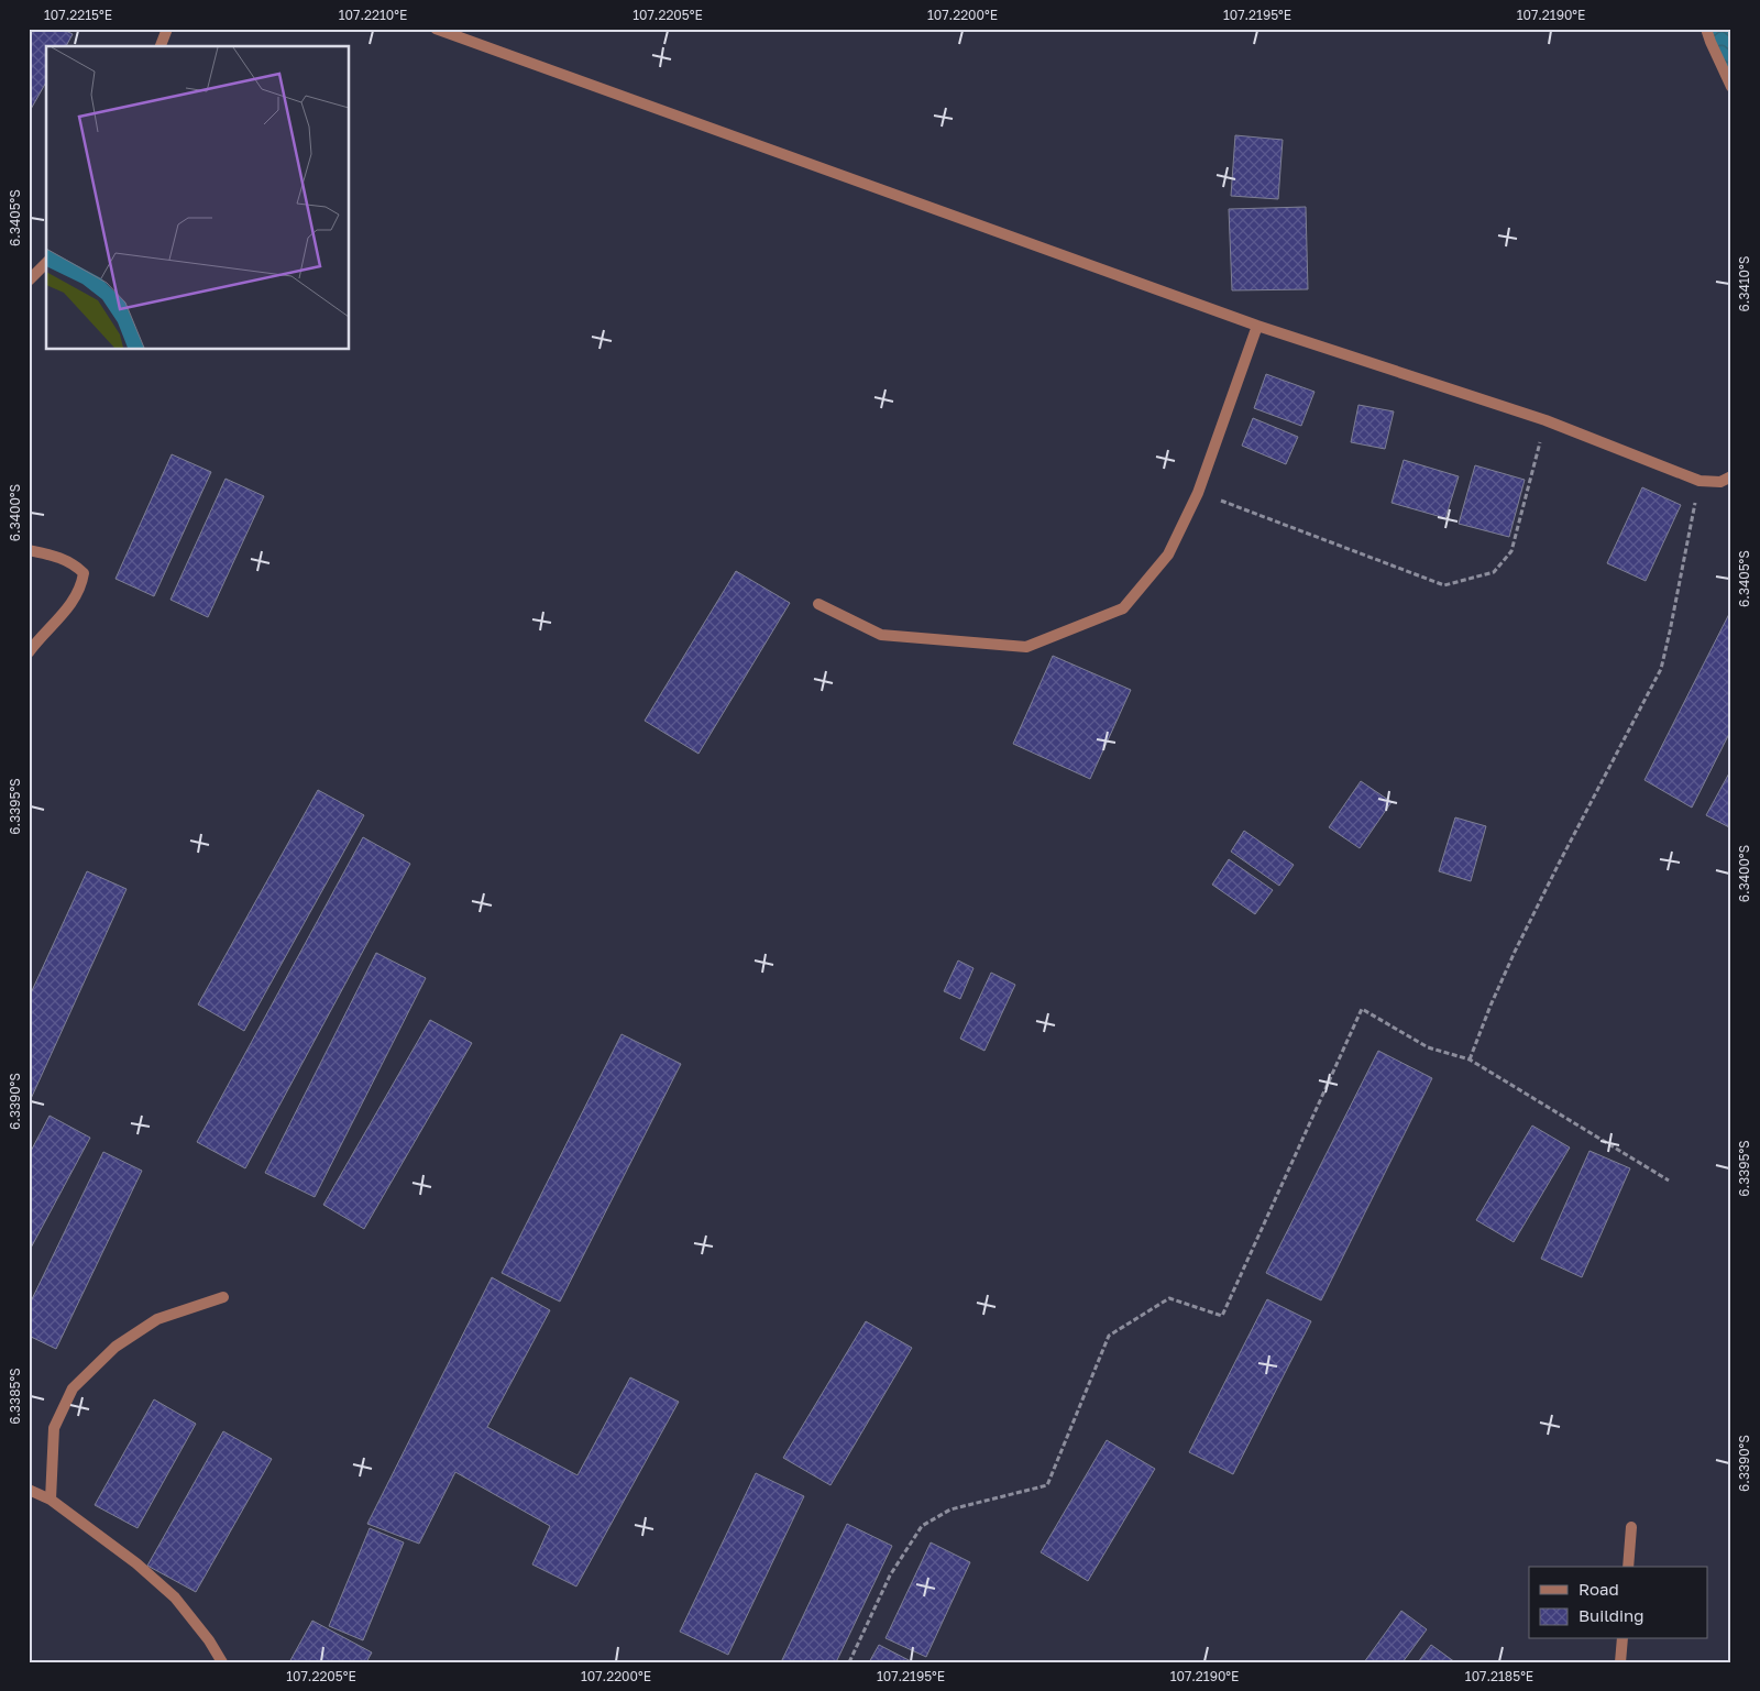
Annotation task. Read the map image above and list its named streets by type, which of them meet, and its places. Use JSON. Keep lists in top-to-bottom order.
{
  "legend": ["Road", "Building"],
  "coordinates": [
    "107.2215°E",
    "107.2210°E",
    "107.2205°E",
    "107.2200°E",
    "107.2195°E",
    "107.2190°E",
    "6.3405°S",
    "6.3410°S",
    "6.3400°S",
    "6.3395°S",
    "6.3390°S",
    "6.3385°S",
    "107.2185°E"
  ]
}
